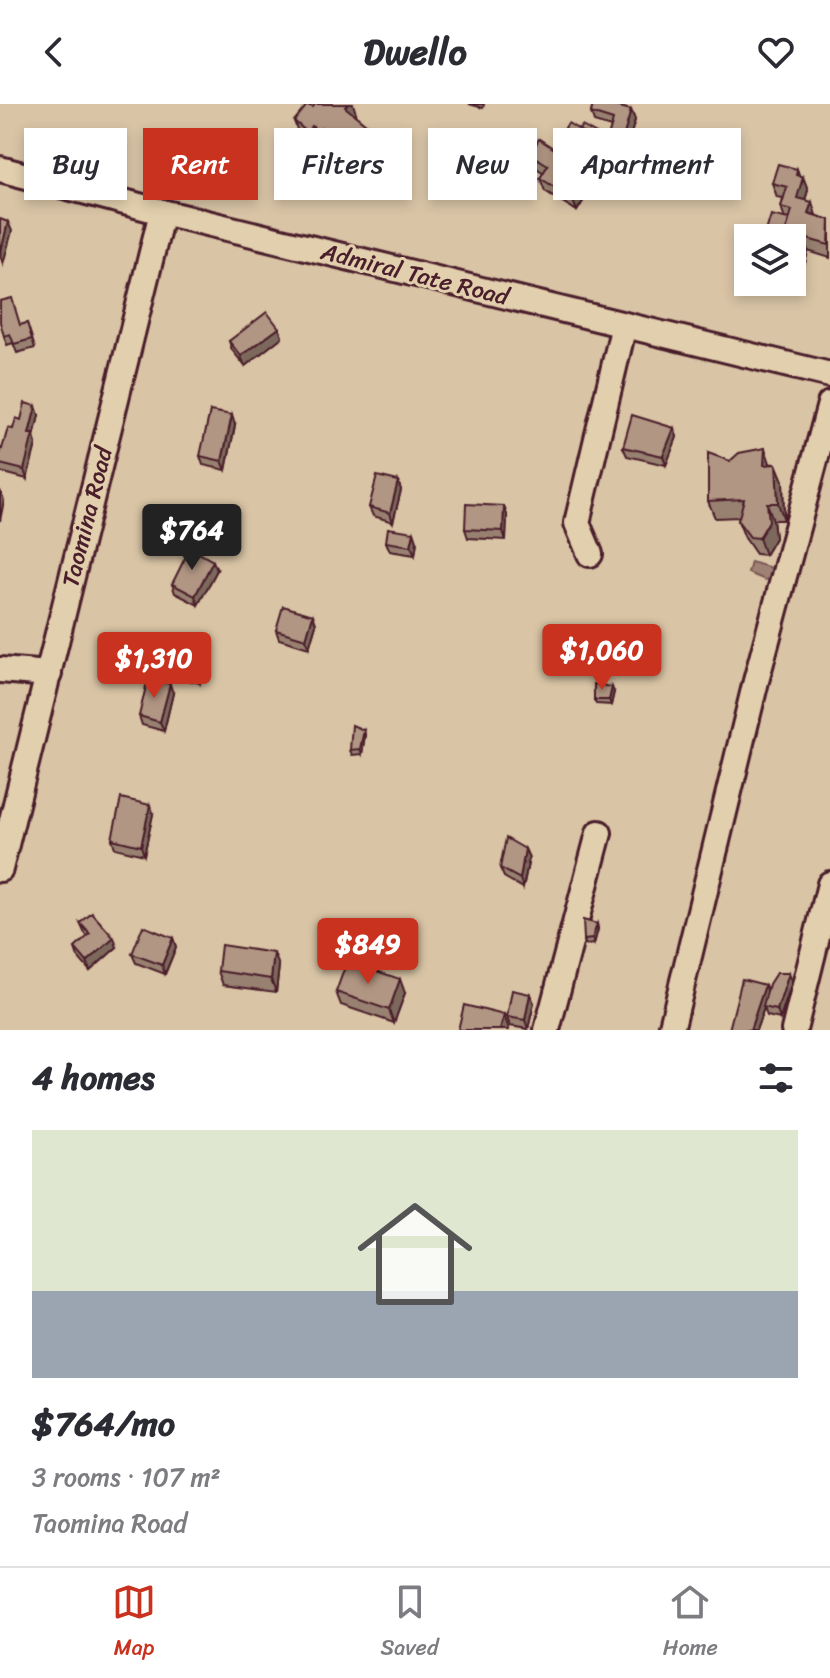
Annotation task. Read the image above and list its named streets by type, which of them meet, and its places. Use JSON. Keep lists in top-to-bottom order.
{
  "streets": {
    "street": ["Admiral Tate Road", "Taomina Road"]
  },
  "crossings": [
    ["Admiral Tate Road", "Taomina Road"]
  ],
  "page": {
    "header": "Dwello",
    "chip": [
      "Buy",
      "Rent",
      "Filters",
      "New",
      "Apartment"
    ],
    "price": [
      "$764",
      "$1,060",
      "$1,310",
      "$849"
    ],
    "heading": "4 homes",
    "list": [
      {
        "name": "$764/mo",
        "note": "3 rooms · 107 m² · Taomina Road"
      }
    ],
    "tabs": ["Map", "Saved", "Home"]
  }
}
